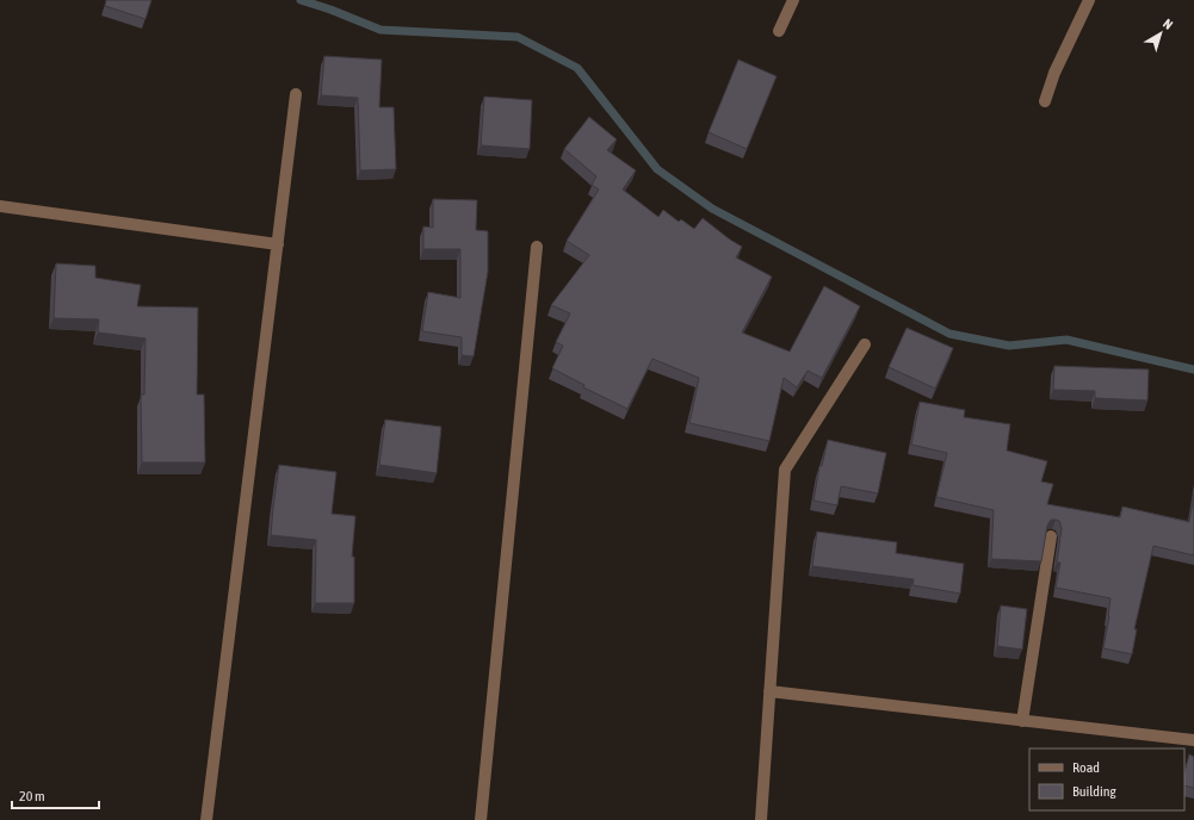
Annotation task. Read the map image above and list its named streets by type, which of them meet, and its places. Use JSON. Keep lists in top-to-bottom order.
{
  "legend": ["Road", "Building"],
  "scale_bar": "20 m",
  "north": "top right"
}
